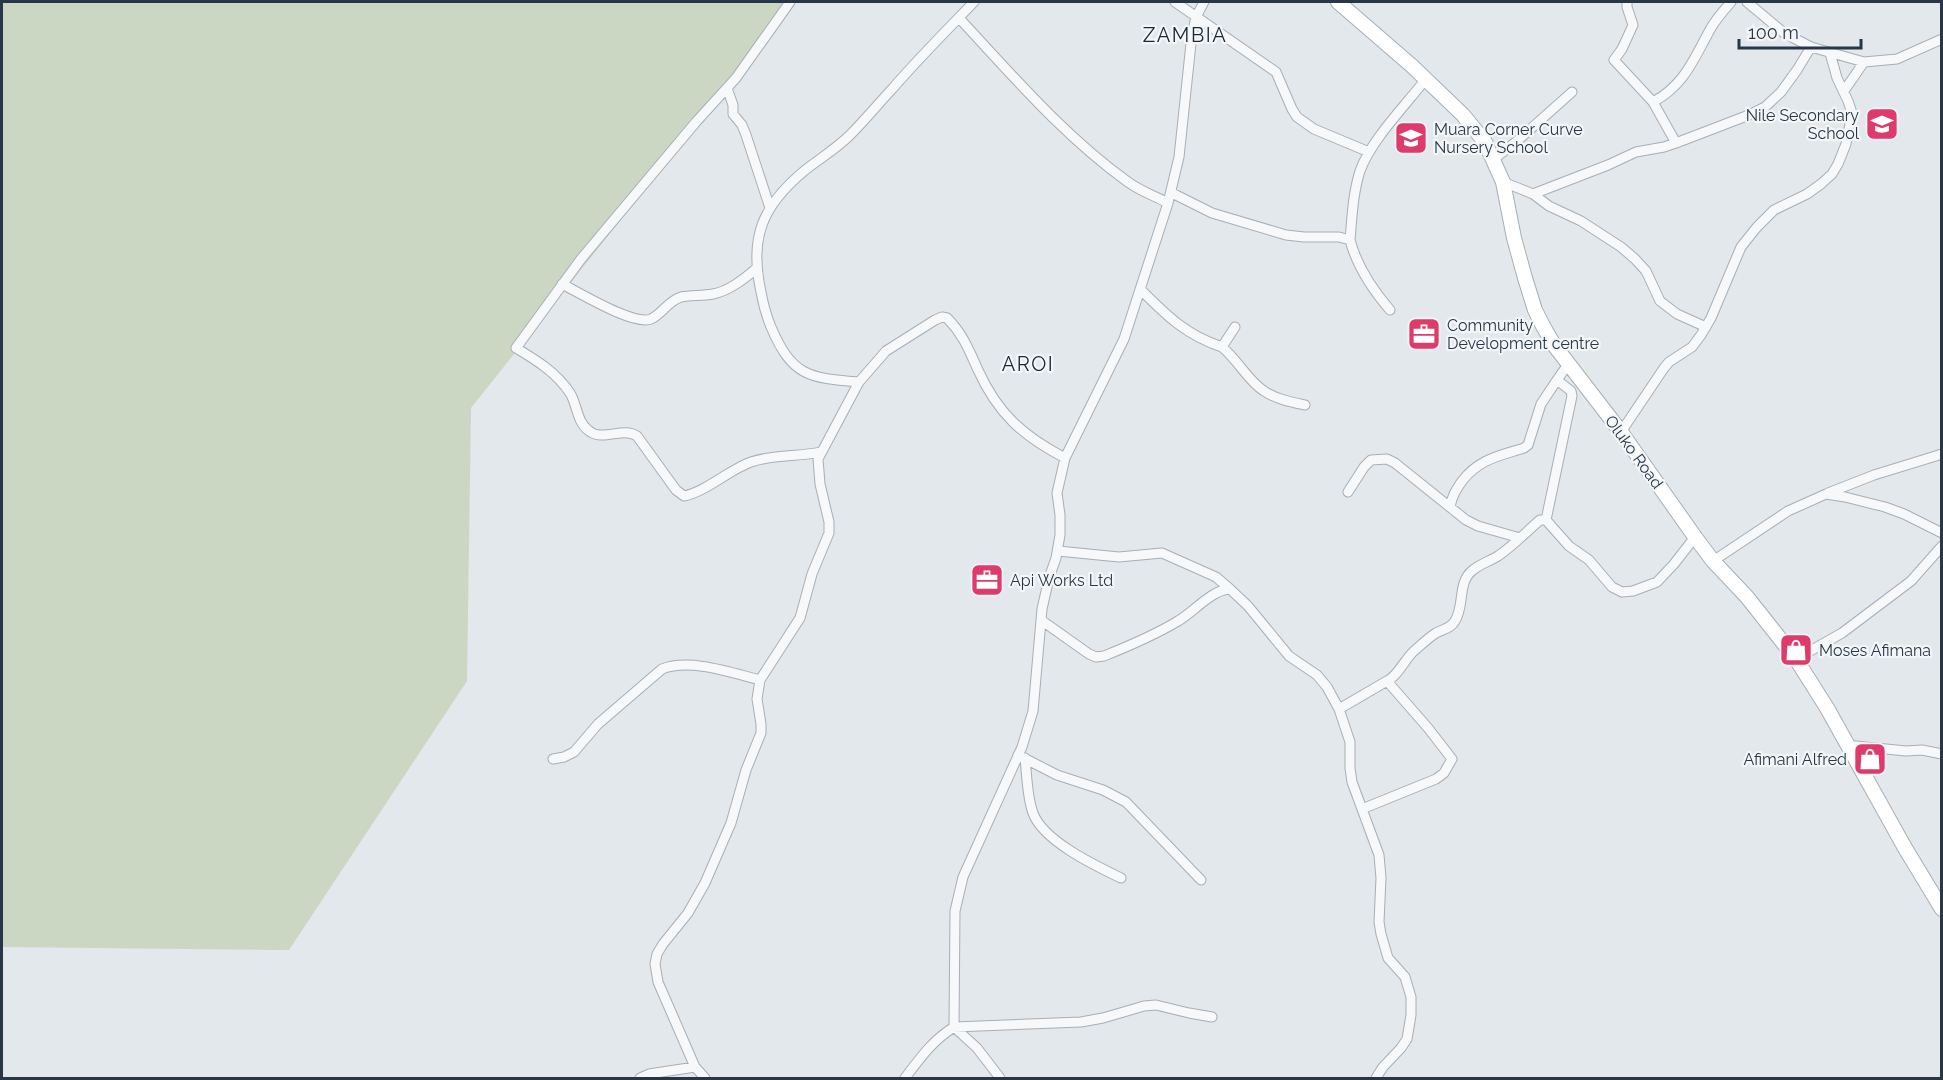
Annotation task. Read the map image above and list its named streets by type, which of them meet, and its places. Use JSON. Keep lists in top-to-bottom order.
{
  "streets": {
    "main road": ["Oluko Road"]
  },
  "districts": ["ZAMBIA", "AROI"],
  "places": {
    "school or university": ["Nile Secondary School", "Muara Corner Curve Nursery School"],
    "office": ["Community Development centre", "Api Works Ltd"],
    "shop": ["Moses Afimana", "Afimani Alfred"]
  },
  "scale_bar": "100 m"
}
